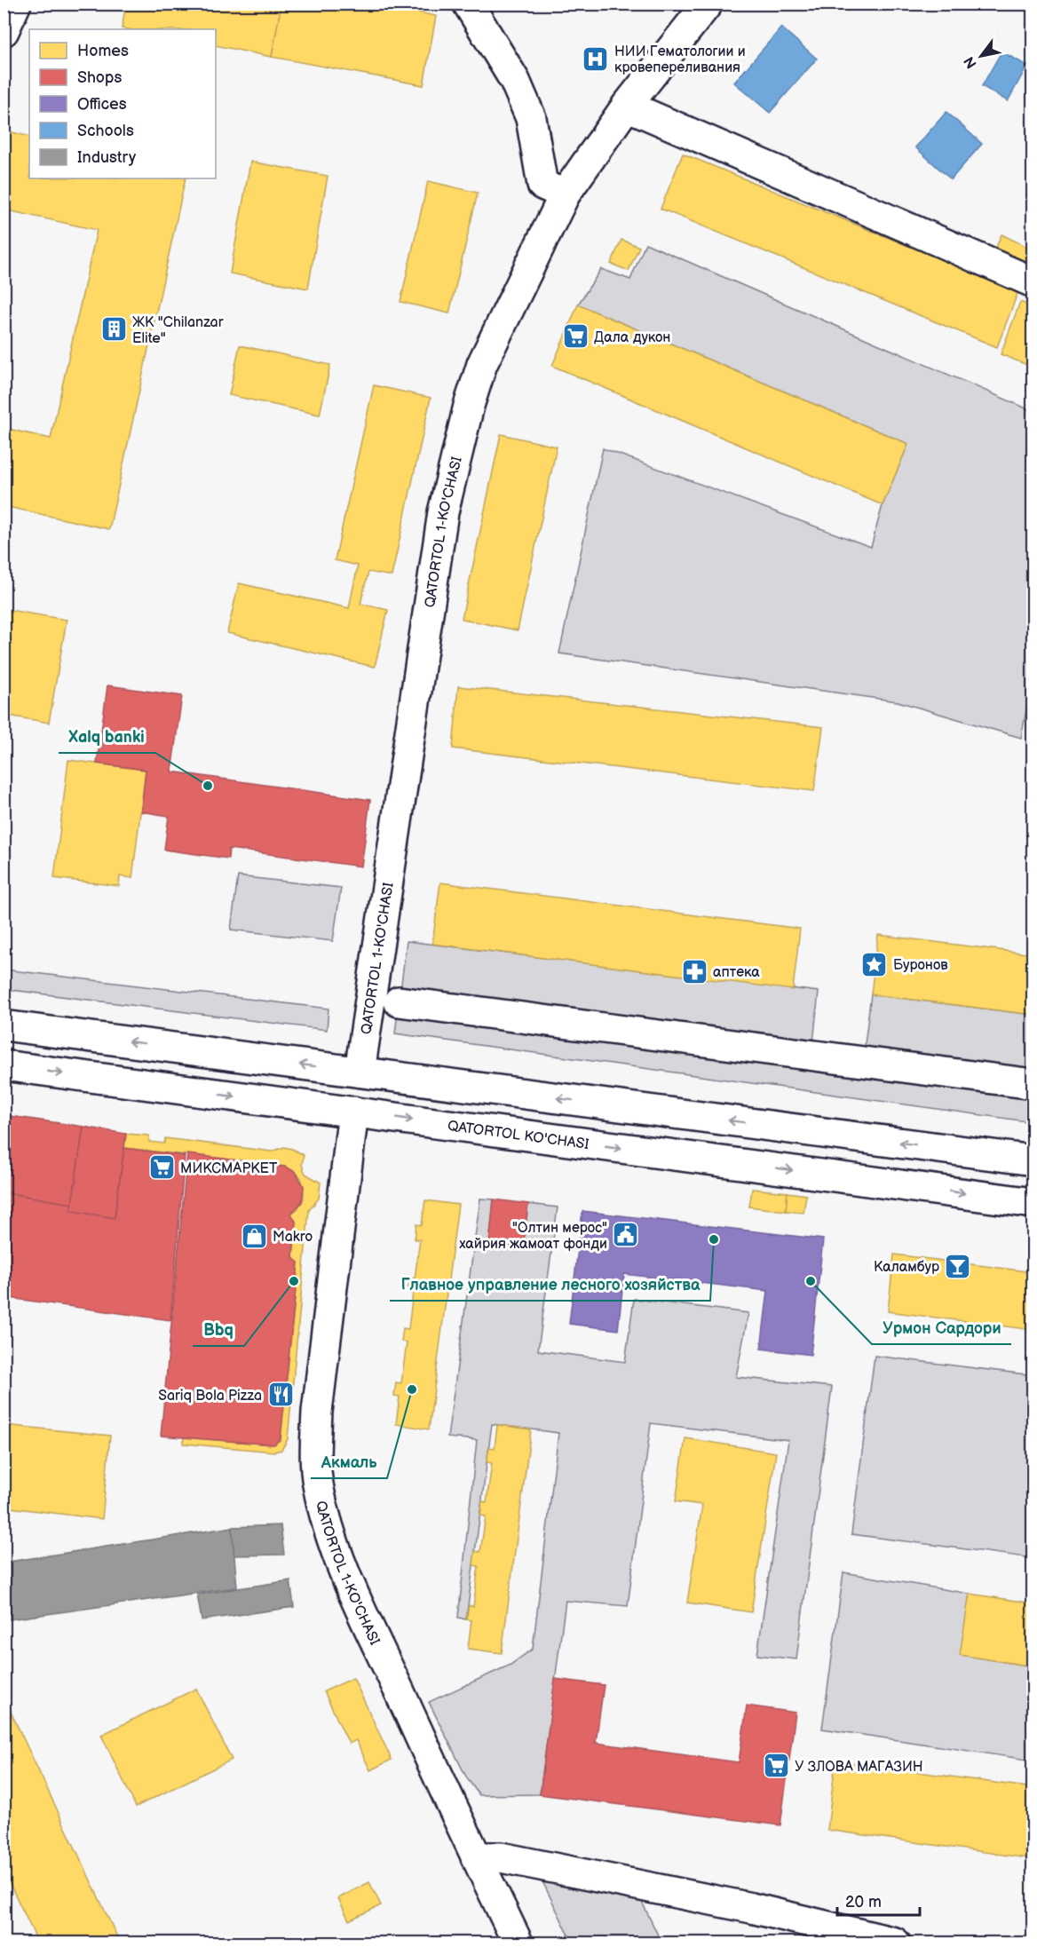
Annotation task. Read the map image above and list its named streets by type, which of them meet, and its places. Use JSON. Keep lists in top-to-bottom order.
{
  "streets": {
    "street": ["QATORTOL 1-KO'CHASI", "QATORTOL KO'CHASI"]
  },
  "crossings": [
    ["QATORTOL 1-KO'CHASI", "QATORTOL KO'CHASI"]
  ],
  "places": {
    "hospital": ["НИИ Гематологии и кровепереливания"],
    "building": ["ЖК \"Chilanzar Elite\""],
    "supermarket": ["Дала дукон", "МИКСМАРКЕТ", "У ЗЛОВА МАГАЗИН"],
    "other": [
      "Xalq banki",
      "Главное управление лесного хозяйства",
      "Bbq",
      "Урмон Сардори",
      "Акмаль"
    ],
    "place": ["Буронов"],
    "pharmacy": ["аптека"],
    "public building": ["\"Олтин мерос\" хайрия жамоат фонди"],
    "shop": ["Makro"],
    "bar": ["Каламбур"],
    "restaurant": ["Sariq Bola Pizza"]
  },
  "legend": [
    "Homes",
    "Shops",
    "Offices",
    "Schools",
    "Industry"
  ],
  "scale_bar": "20 m",
  "north": "bottom left"
}
